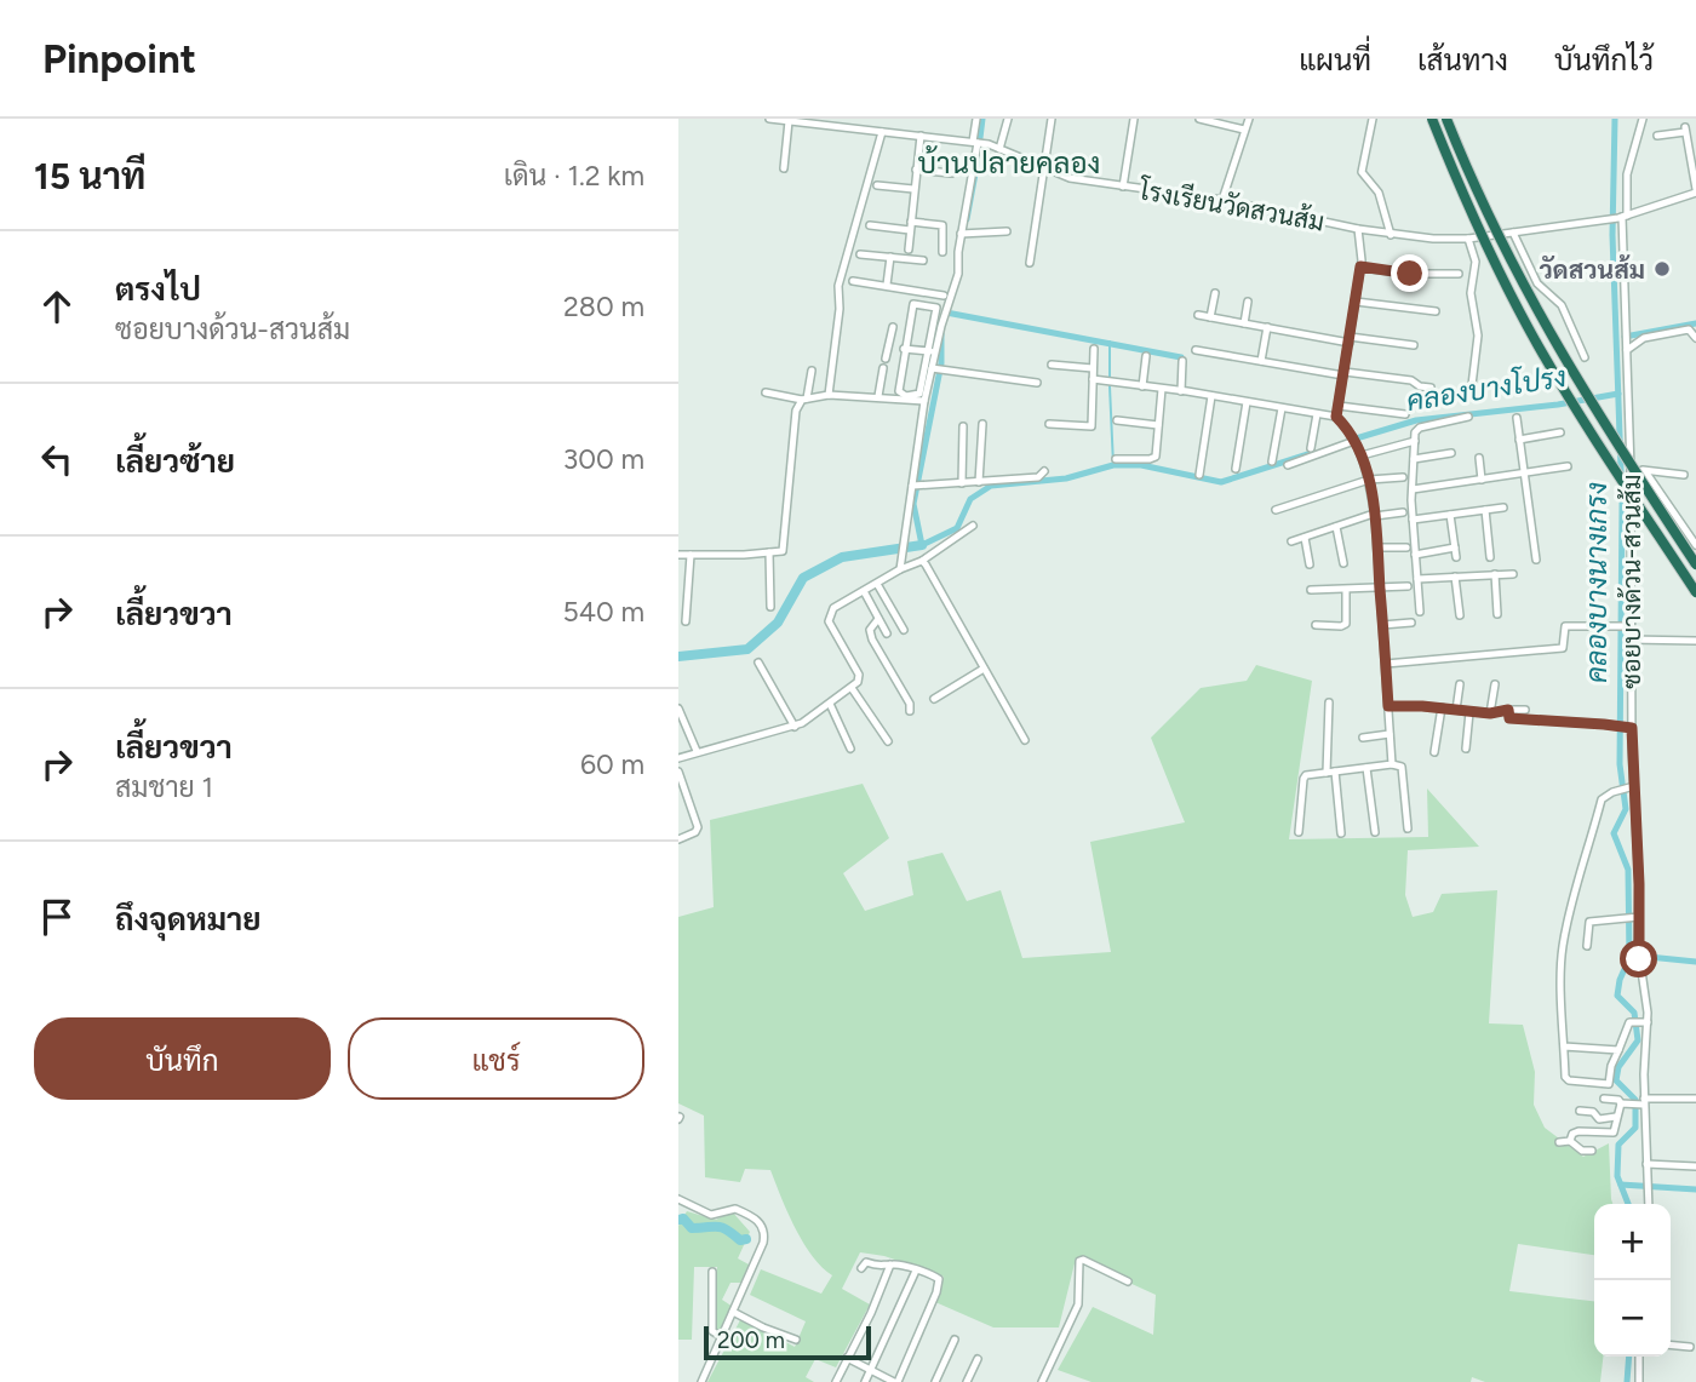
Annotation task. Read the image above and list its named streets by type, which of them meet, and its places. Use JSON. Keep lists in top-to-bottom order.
{
  "streets": {
    "street": ["โรงเรียนวัดสวนส้ม", "ซอยบางด้วน-สวนส้ม"]
  },
  "crossings": [
    ["โรงเรียนวัดสวนส้ม", "ซอยบางด้วน-สวนส้ม"]
  ],
  "districts": ["บ้านปลายคลอง"],
  "water": ["คลองบางโปรง", "คลองบางนางเกรง"],
  "places": ["วัดสวนส้ม"],
  "scale_bar": "200 m",
  "page": {
    "header": "Pinpoint",
    "nav": ["แผนที่", "เส้นทาง", "บันทึกไว้"],
    "heading": ["15 นาที", "เดิน · 1.2 km"],
    "list": [
      ["ตรงไป", "ซอยบางด้วน-สวนส้ม", "280 m"],
      ["เลี้ยวซ้าย", "300 m"],
      ["เลี้ยวขวา", "540 m"],
      ["เลี้ยวขวา", "สมชาย 1", "60 m"],
      "ถึงจุดหมาย"
    ],
    "buttons": ["บันทึก", "แชร์"],
    "map_buttons": ["+", "−"],
    "scale": "200 m"
  }
}
